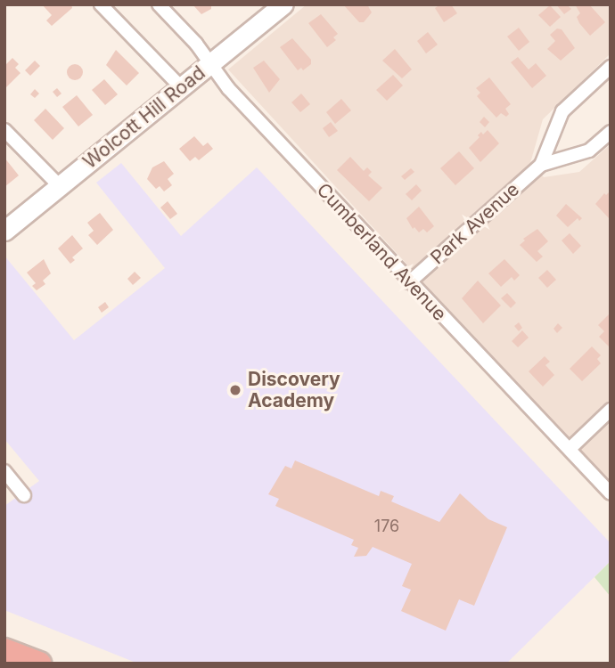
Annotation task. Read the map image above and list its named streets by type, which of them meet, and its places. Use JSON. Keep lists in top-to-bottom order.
{
  "streets": {
    "street": ["Wolcott Hill Road", "Park Avenue", "Cumberland Avenue"]
  },
  "crossings": [
    ["Wolcott Hill Road", "Cumberland Avenue"],
    ["Park Avenue", "Cumberland Avenue"]
  ],
  "places": ["Discovery Academy"],
  "house_numbers": ["176"]
}
